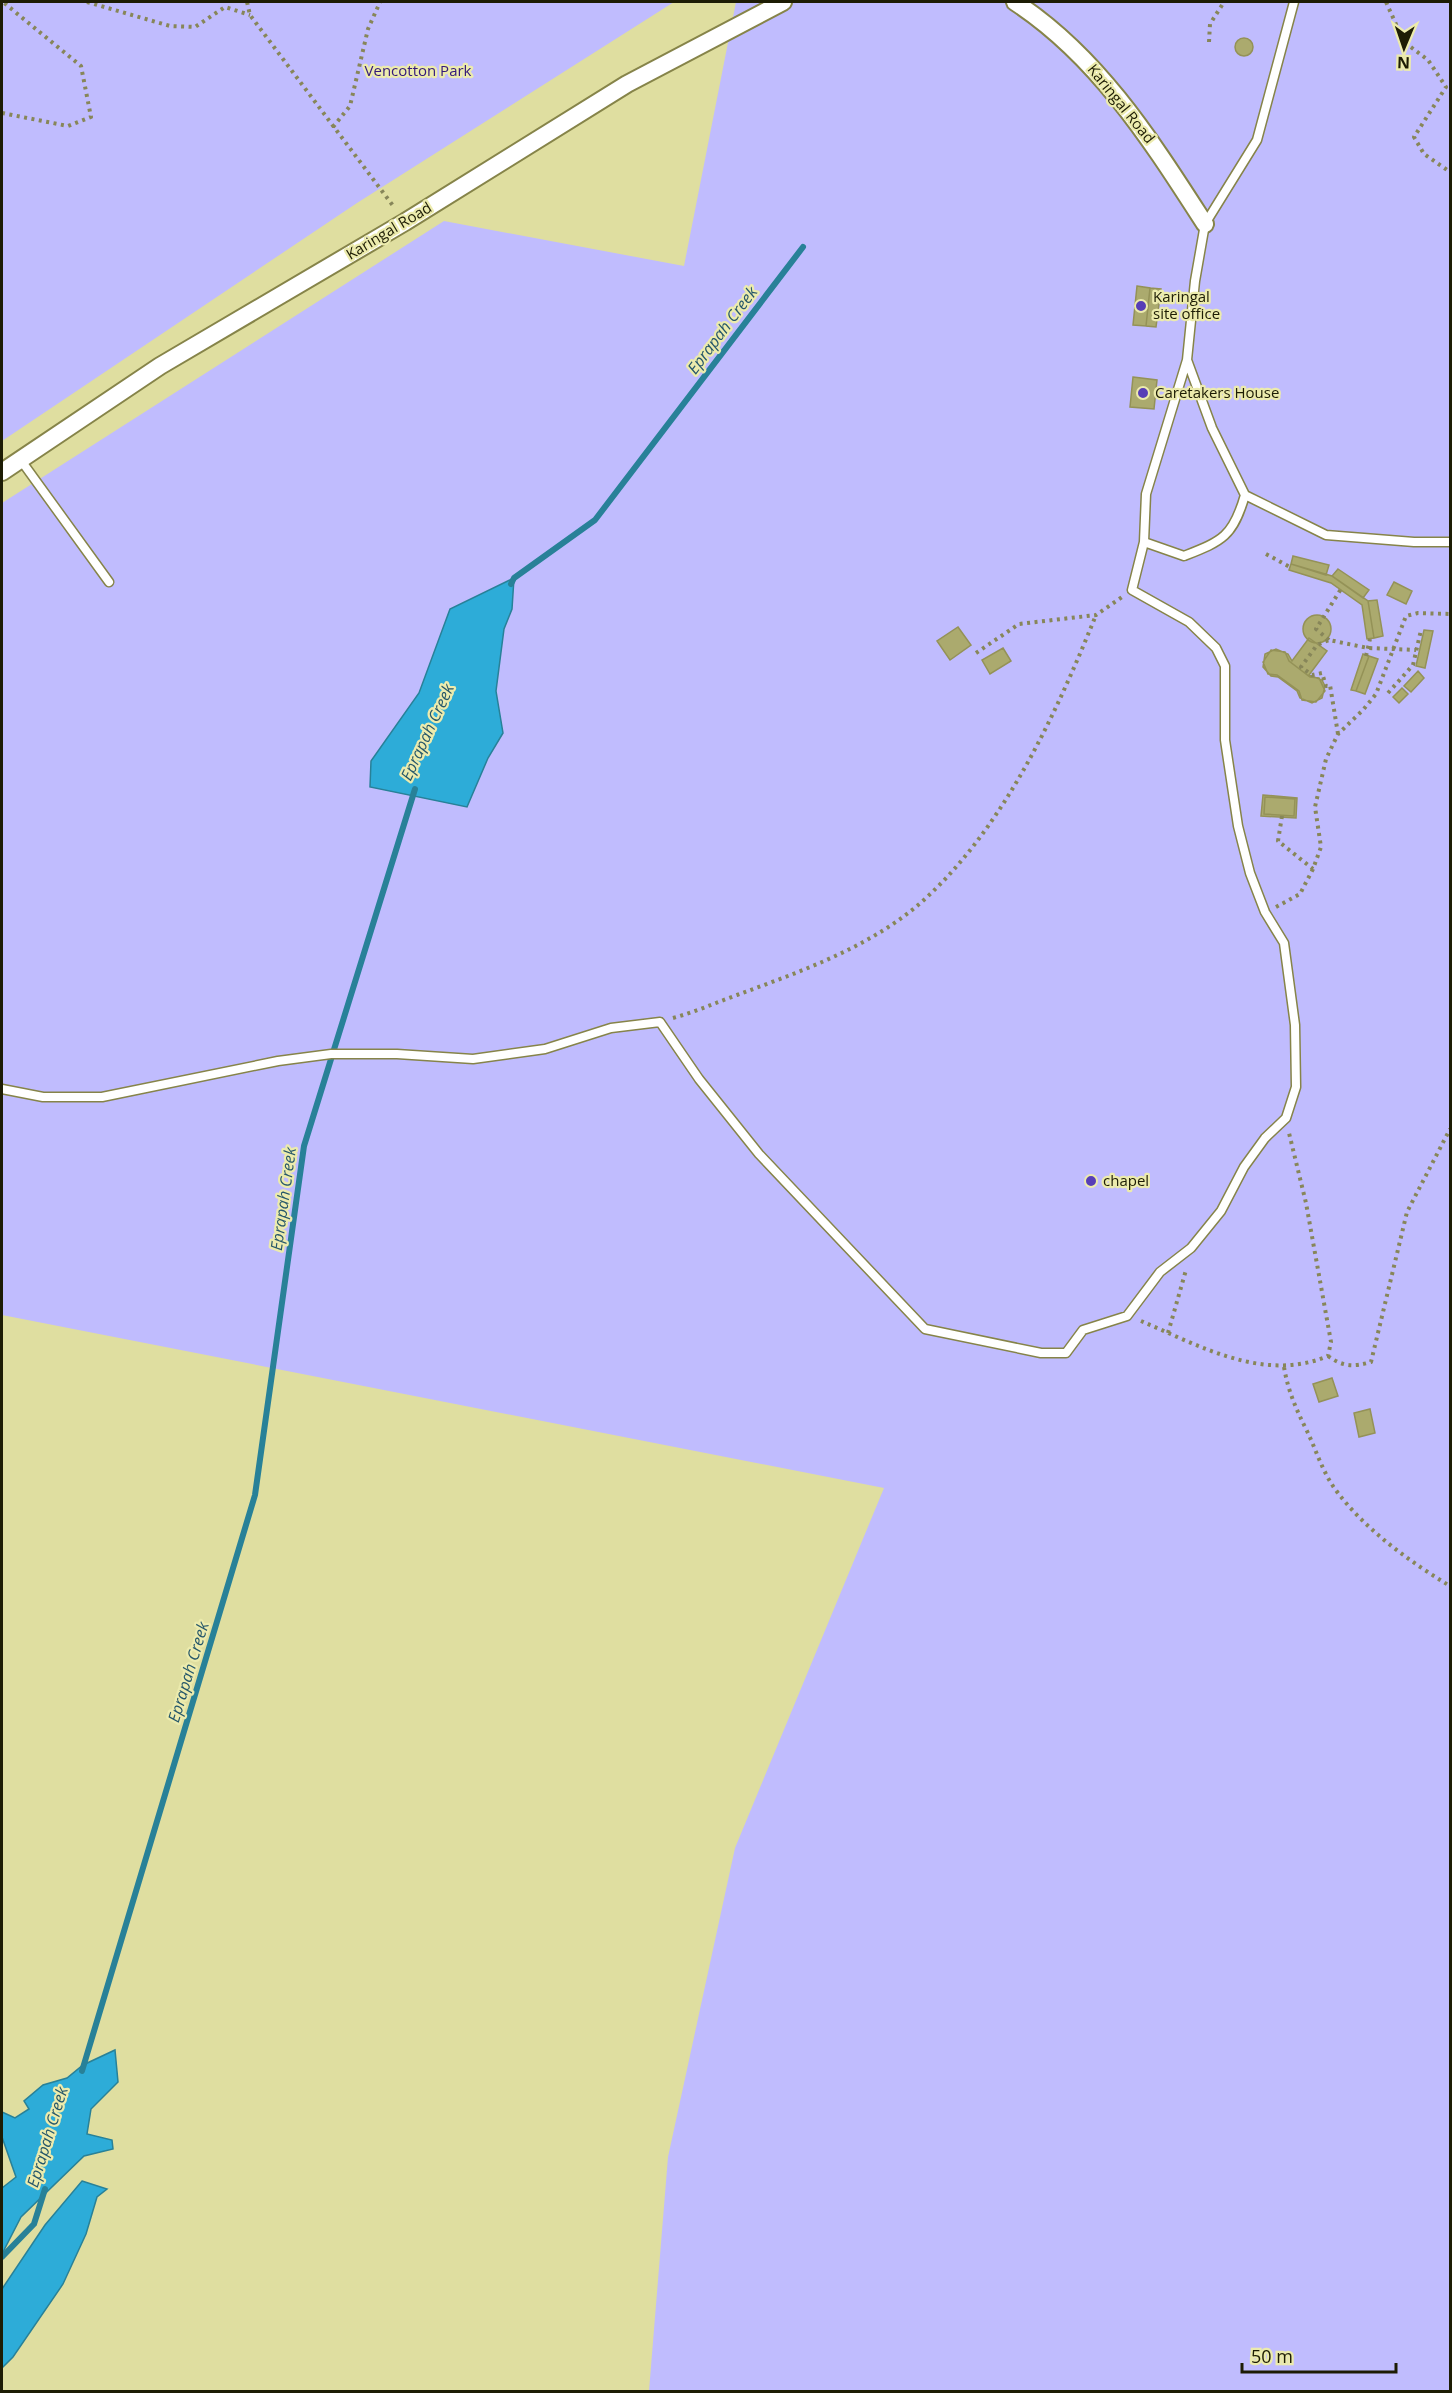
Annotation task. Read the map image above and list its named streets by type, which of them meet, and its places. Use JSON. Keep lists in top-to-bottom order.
{
  "streets": {
    "street": ["Karingal Road"]
  },
  "water": ["Eprapah Creek"],
  "parks": ["Vencotton Park"],
  "places": ["Karingal site office", "Caretakers House", "chapel"],
  "scale_bar": "50 m",
  "north": "bottom"
}
